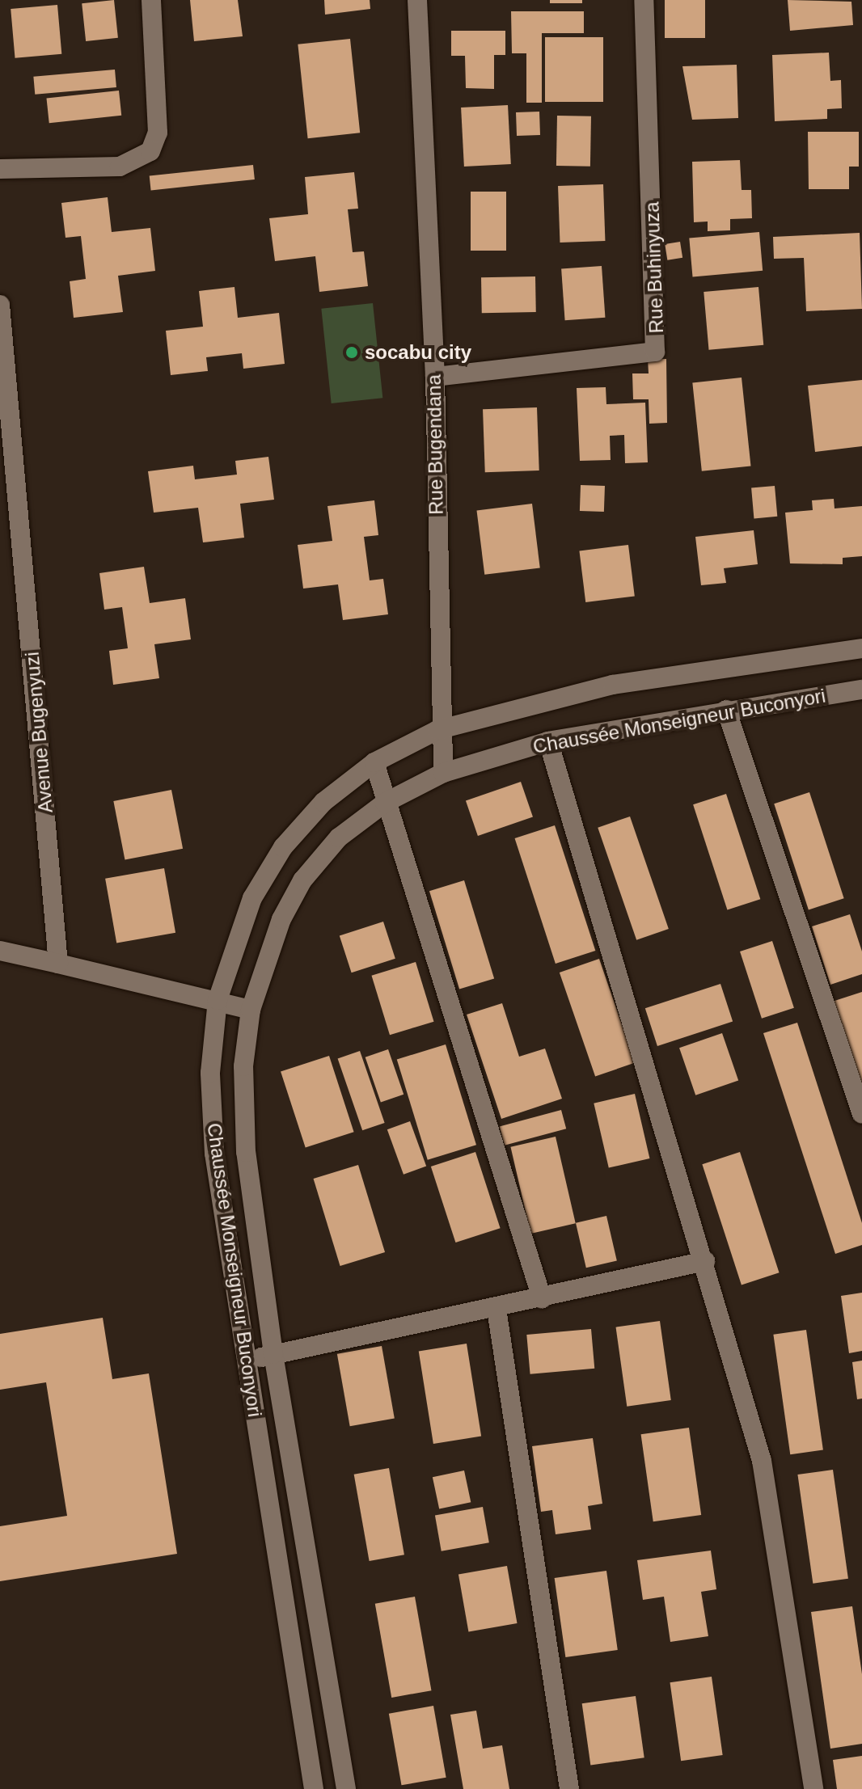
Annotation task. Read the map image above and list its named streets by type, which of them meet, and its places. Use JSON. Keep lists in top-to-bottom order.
{
  "streets": {
    "street": [
      "Rue Buhinyuza",
      "Rue Bugendana",
      "Chaussée Monseigneur Buconyori",
      "Avenue Bugenyuzi"
    ]
  },
  "crossings": [
    ["Rue Buhinyuza", "Rue Bugendana"],
    ["Rue Bugendana", "Chaussée Monseigneur Buconyori"]
  ],
  "places": ["socabu city"]
}
